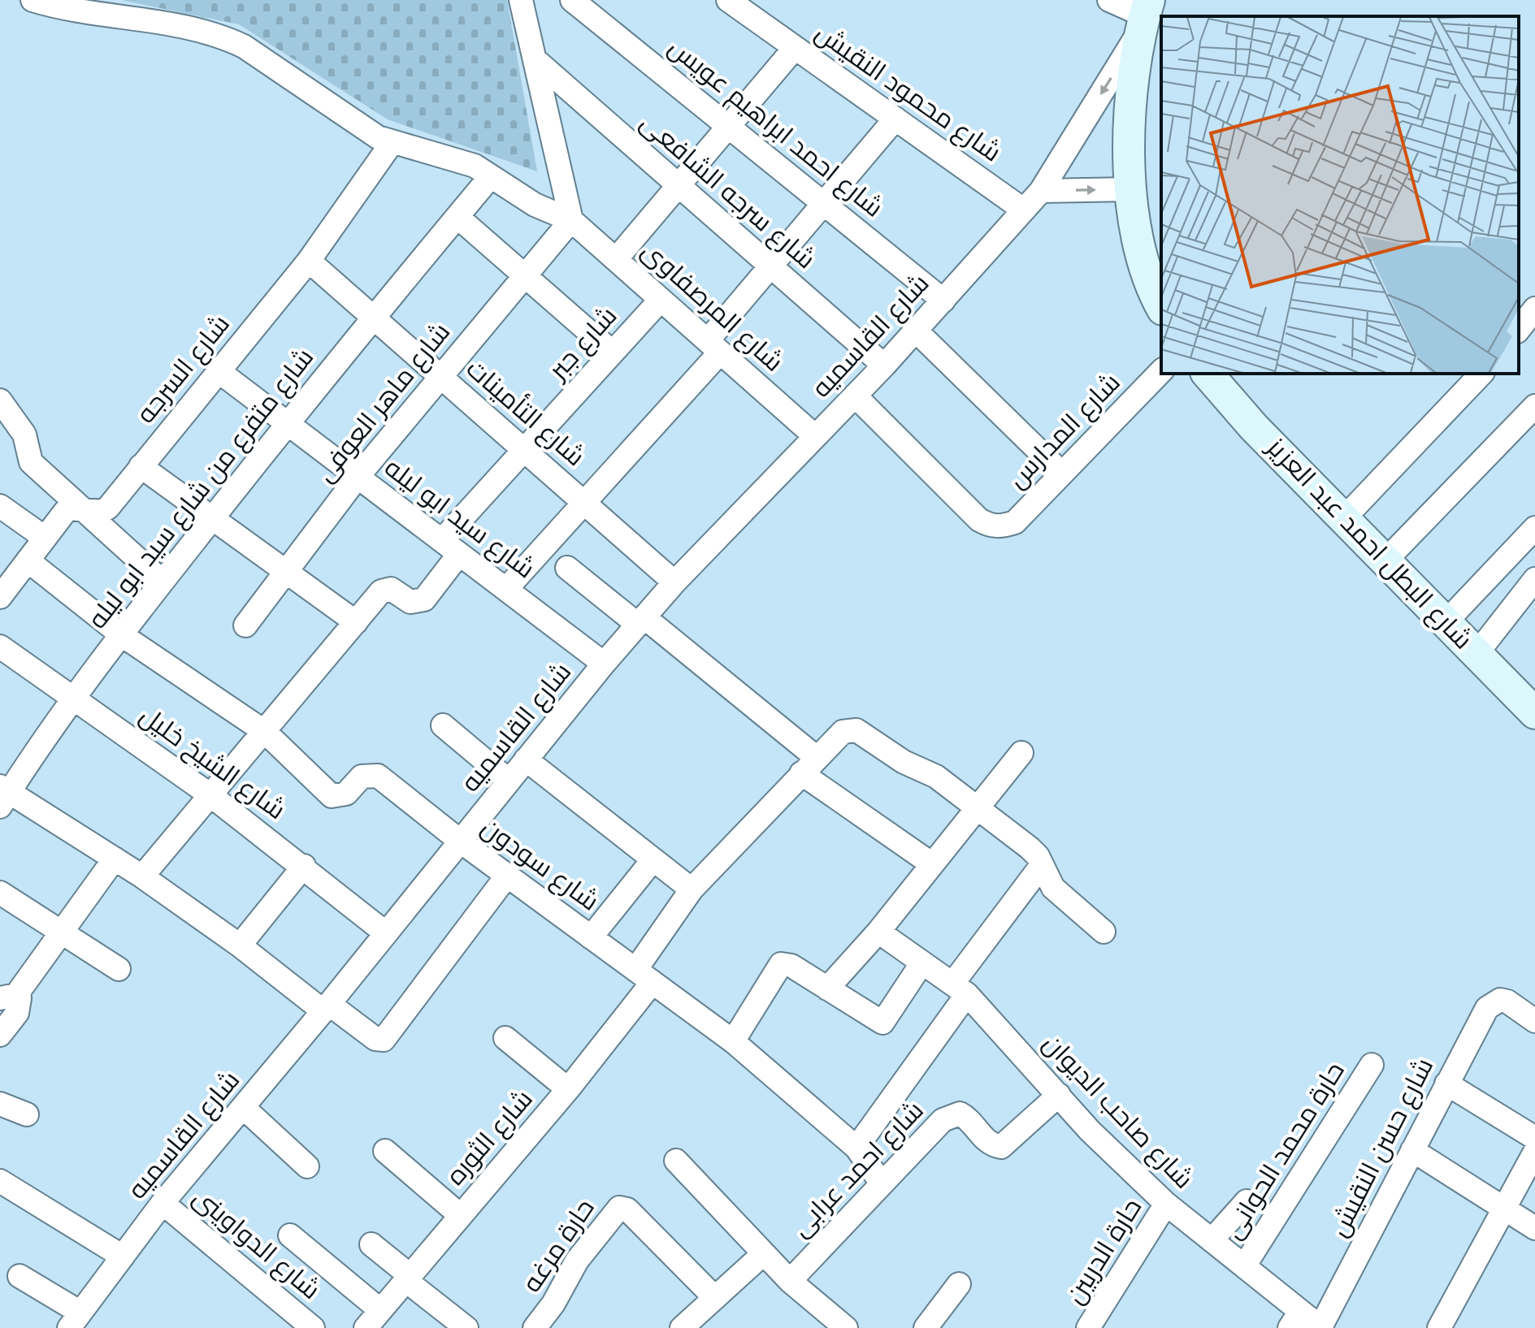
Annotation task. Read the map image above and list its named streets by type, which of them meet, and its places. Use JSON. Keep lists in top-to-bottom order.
{
  "streets": {
    "main road": ["شارع البطل احمد عبد العزيز"],
    "street": [
      "شارع محمود النقيش",
      "شارع احمد ابراهيم عويس",
      "شارع سرجه الشافعى",
      "شارع المرصفاوى",
      "شارع القاسميه",
      "شارع جبر",
      "شارع السرجه",
      "شارع ماهر العوفى",
      "شارع التأمينات",
      "شارع المدارس",
      "شارع متفرع من شارع سيد ابو ليله",
      "شارع سيد ابو ليله",
      "شارع الشيخ خليل",
      "شارع سودون",
      "شارع صاحب الديوان",
      "شارع الثوره",
      "شارع حسن النقيش",
      "حارة محمد الحوانى",
      "شارع احمد عرابى",
      "شارع الدواوينى",
      "حارة مرغه",
      "حارة الدربين"
    ]
  },
  "crossings": [
    ["شارع محمود النقيش", "شارع القاسميه"],
    ["شارع احمد ابراهيم عويس", "شارع القاسميه"],
    ["شارع سرجه الشافعى", "شارع القاسميه"],
    ["شارع المرصفاوى", "شارع القاسميه"],
    ["شارع المرصفاوى", "شارع جبر"],
    ["شارع المرصفاوى", "شارع السرجه"],
    ["شارع المرصفاوى", "شارع ماهر العوفى"],
    ["شارع المرصفاوى", "شارع متفرع من شارع سيد ابو ليله"],
    ["شارع القاسميه", "شارع التأمينات"],
    ["شارع القاسميه", "شارع المدارس"],
    ["شارع القاسميه", "شارع سيد ابو ليله"],
    ["شارع القاسميه", "شارع الشيخ خليل"],
    ["شارع القاسميه", "شارع سودون"],
    ["شارع القاسميه", "شارع الدواوينى"],
    ["شارع جبر", "شارع التأمينات"],
    ["شارع جبر", "شارع سيد ابو ليله"],
    ["شارع جبر", "شارع الشيخ خليل"],
    ["شارع جبر", "شارع سودون"],
    ["شارع السرجه", "شارع التأمينات"],
    ["شارع السرجه", "شارع سيد ابو ليله"],
    ["شارع السرجه", "شارع سودون"],
    ["شارع ماهر العوفى", "شارع التأمينات"],
    ["شارع ماهر العوفى", "شارع سيد ابو ليله"],
    ["شارع التأمينات", "شارع متفرع من شارع سيد ابو ليله"],
    ["شارع متفرع من شارع سيد ابو ليله", "شارع سيد ابو ليله"],
    ["شارع متفرع من شارع سيد ابو ليله", "شارع الشيخ خليل"],
    ["شارع متفرع من شارع سيد ابو ليله", "شارع سودون"],
    ["شارع سودون", "شارع الثوره"],
    ["شارع سودون", "شارع احمد عرابى"],
    ["شارع صاحب الديوان", "شارع حسن النقيش"],
    ["شارع صاحب الديوان", "حارة محمد الحوانى"],
    ["شارع صاحب الديوان", "شارع احمد عرابى"],
    ["شارع صاحب الديوان", "حارة الدربين"]
  ]
}
